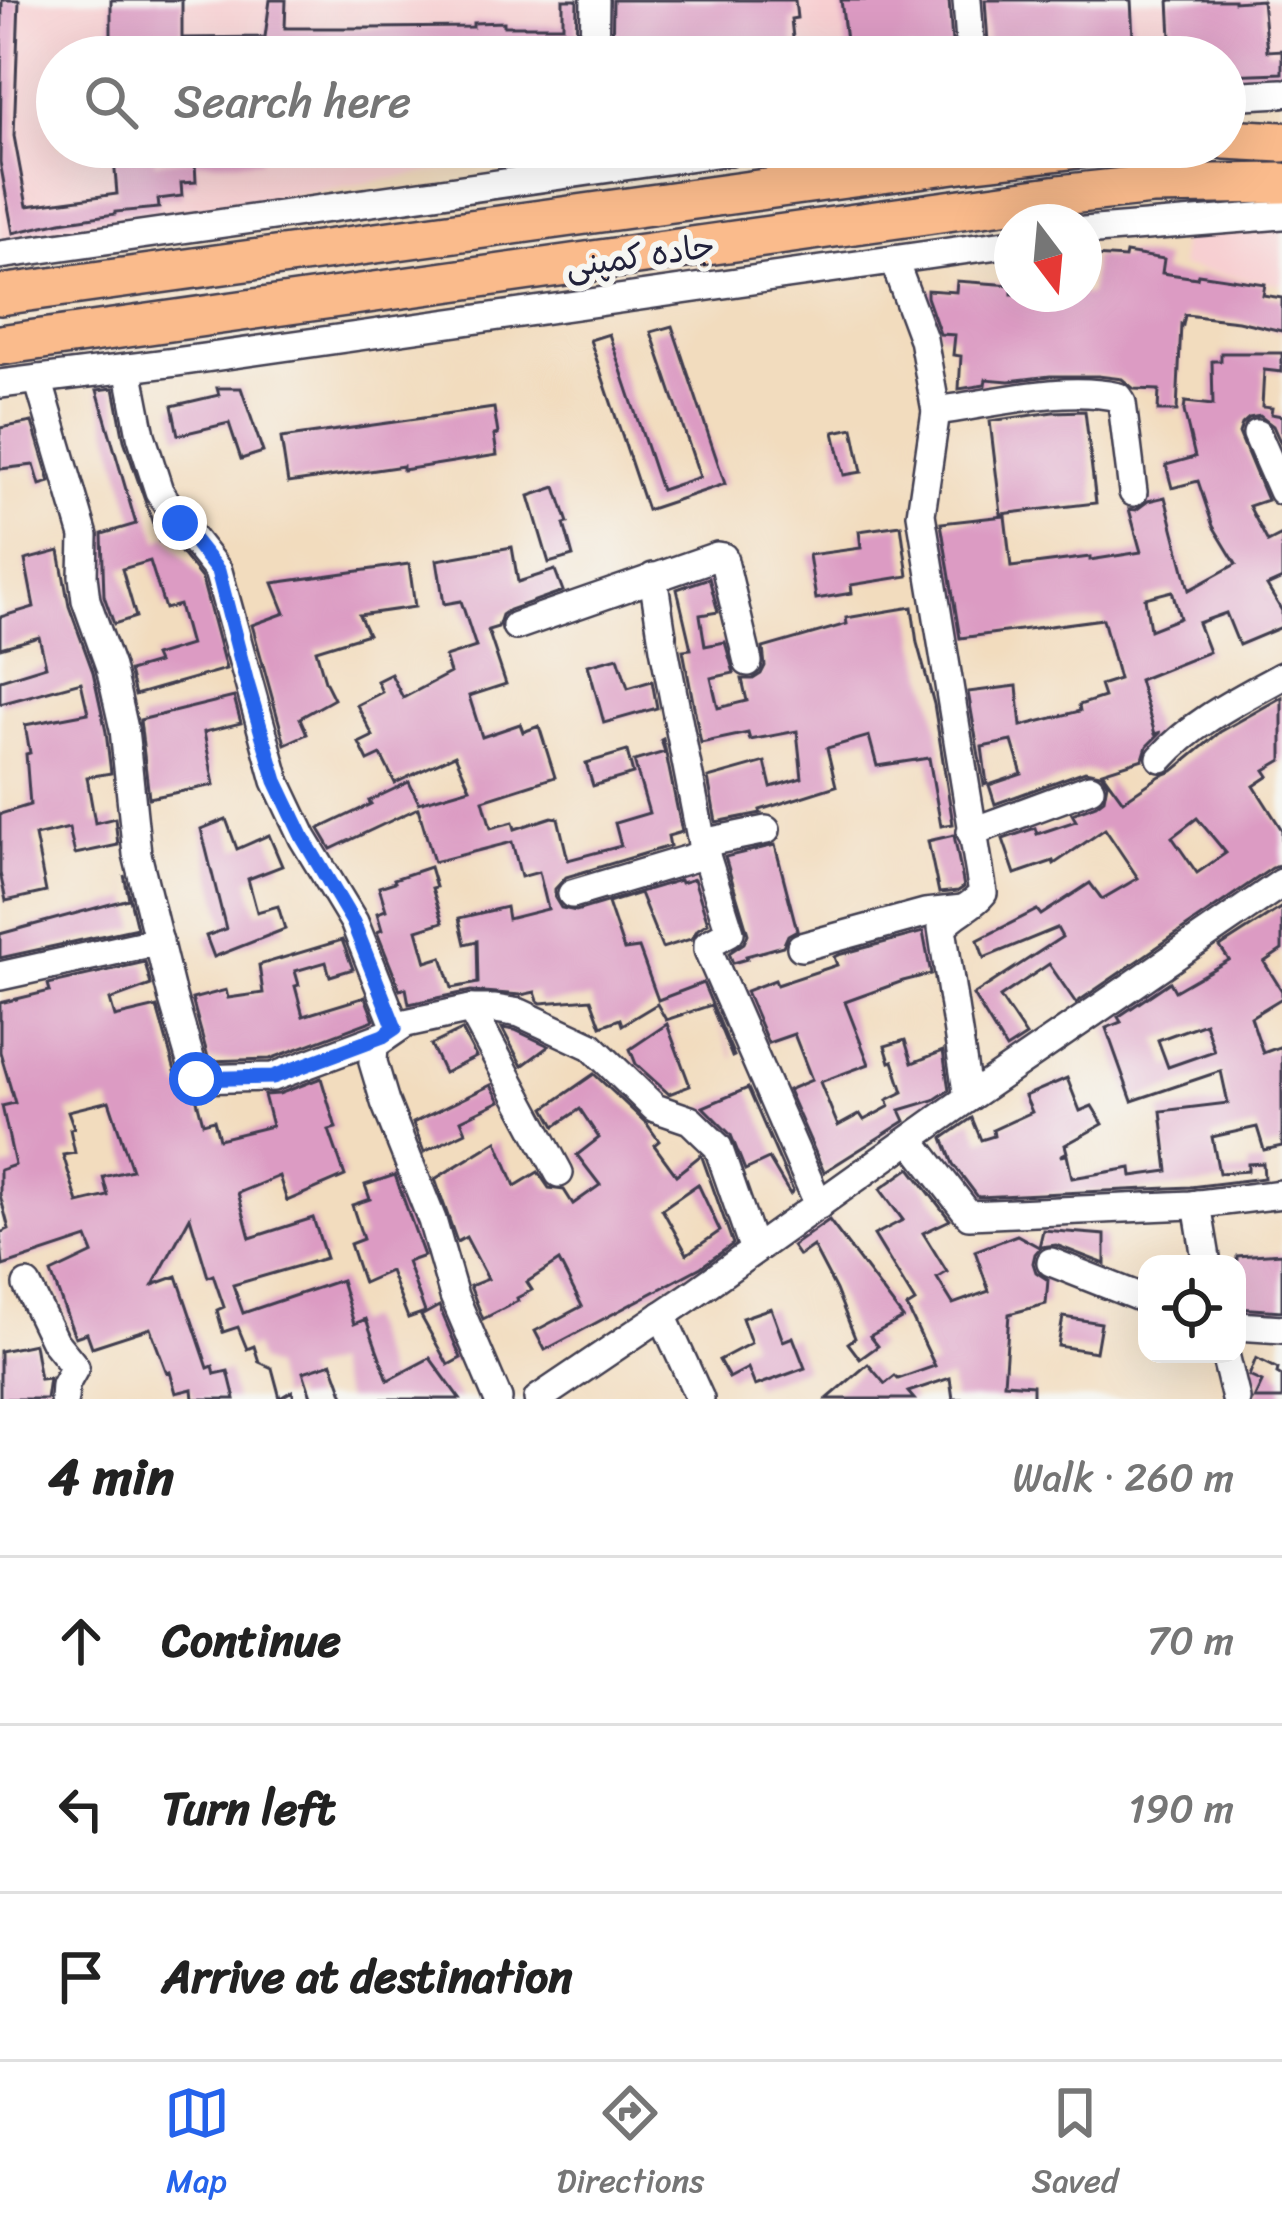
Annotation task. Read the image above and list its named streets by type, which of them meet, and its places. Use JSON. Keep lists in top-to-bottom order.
{
  "streets": {
    "highway": ["جاده کمپنی"]
  },
  "north": "bottom",
  "page": {
    "search": "Search here",
    "heading": ["4 min", "Walk · 260 m"],
    "list": [
      ["Continue", "70 m"],
      ["Turn left", "190 m"],
      "Arrive at destination"
    ],
    "nav": ["Map", "Directions", "Saved"]
  }
}
